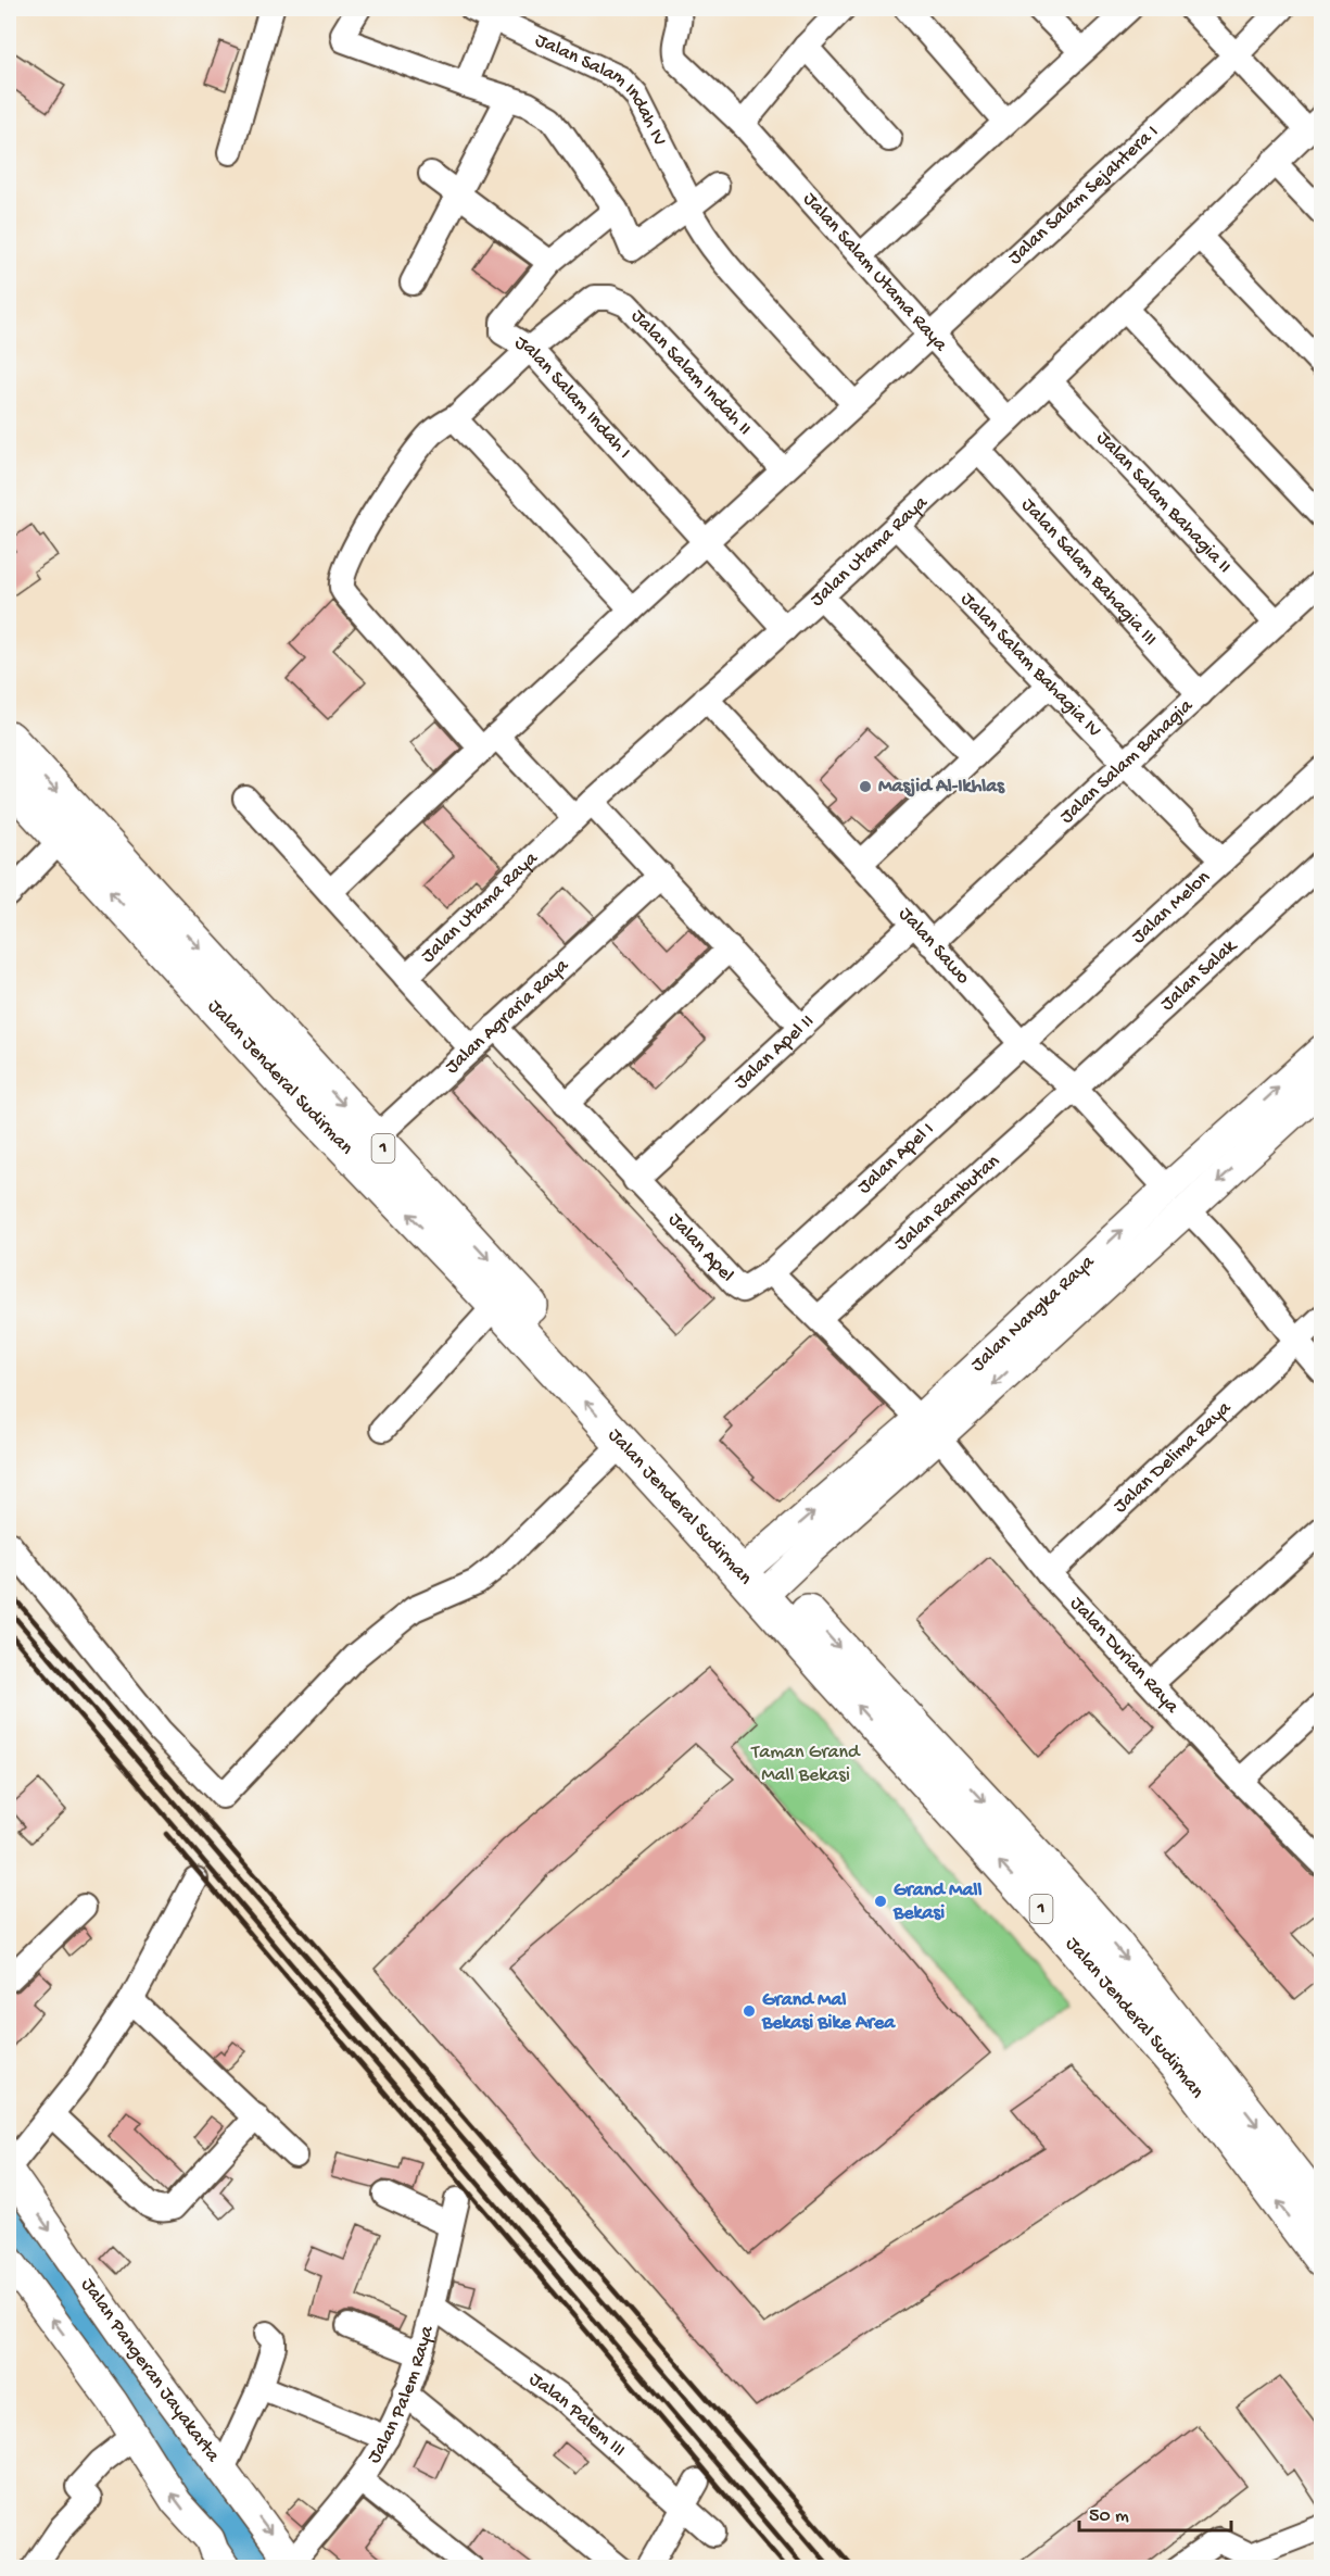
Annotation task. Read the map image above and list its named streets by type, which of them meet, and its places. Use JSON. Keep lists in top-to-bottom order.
{
  "streets": {
    "highway": ["Jalan Jenderal Sudirman", "1"],
    "street": [
      "Jalan Salam Indah IV",
      "Jalan Salam Sejahtera I",
      "Jalan Salam Utama Raya",
      "Jalan Salam Indah II",
      "Jalan Salam Indah I",
      "Jalan Salam Bahagia II",
      "Jalan Utama Raya",
      "Jalan Salam Bahagia III",
      "Jalan Salam Bahagia IV",
      "Jalan Salam Bahagia",
      "Jalan Melon",
      "Jalan Sawo",
      "Jalan Salak",
      "Jalan Agraria Raya",
      "Jalan Apel II",
      "Jalan Apel I",
      "Jalan Rambutan",
      "Jalan Apel",
      "Jalan Nangka Raya",
      "Jalan Delima Raya",
      "Jalan Durian Raya",
      "Jalan Pangeran Jayakarta",
      "Jalan Palem Raya",
      "Jalan Palem III"
    ]
  },
  "crossings": [
    ["Jalan Salam Sejahtera I", "Jalan Salam Utama Raya"],
    ["Jalan Salam Utama Raya", "Jalan Utama Raya"],
    ["Jalan Salam Indah II", "Jalan Salam Indah I"],
    ["Jalan Salam Indah I", "Jalan Utama Raya"],
    ["Jalan Salam Bahagia II", "Jalan Utama Raya"],
    ["Jalan Salam Bahagia II", "Jalan Salam Bahagia"],
    ["Jalan Utama Raya", "Jalan Salam Bahagia III"],
    ["Jalan Utama Raya", "Jalan Salam Bahagia IV"],
    ["Jalan Utama Raya", "Jalan Sawo"],
    ["Jalan Salam Bahagia III", "Jalan Salam Bahagia"],
    ["Jalan Salam Bahagia IV", "Jalan Salam Bahagia"],
    ["Jalan Salam Bahagia IV", "Jalan Melon"],
    ["Jalan Salam Bahagia", "Jalan Sawo"],
    ["Jalan Melon", "Jalan Sawo"],
    ["Jalan Melon", "Jalan Apel I"],
    ["Jalan Sawo", "Jalan Salak"],
    ["Jalan Sawo", "Jalan Apel II"],
    ["Jalan Sawo", "Jalan Apel I"],
    ["Jalan Sawo", "Jalan Rambutan"],
    ["Jalan Sawo", "Jalan Nangka Raya"],
    ["Jalan Salak", "Jalan Rambutan"],
    ["Jalan Agraria Raya", "Jalan Jenderal Sudirman"],
    ["Jalan Agraria Raya", "Jalan Apel"],
    ["Jalan Apel II", "Jalan Apel"],
    ["Jalan Jenderal Sudirman", "Jalan Nangka Raya"],
    ["Jalan Apel I", "Jalan Apel"],
    ["Jalan Nangka Raya", "Jalan Durian Raya"],
    ["Jalan Delima Raya", "Jalan Durian Raya"],
    ["Jalan Pangeran Jayakarta", "Jalan Palem Raya"],
    ["Jalan Palem Raya", "Jalan Palem III"]
  ],
  "parks": ["Taman Grand Mall Bekasi"],
  "places": ["Masjid Al-Ikhlas", "Grand Mall Bekasi", "Grand Mal Bekasi Bike Area"],
  "scale_bar": "50 m"
}
